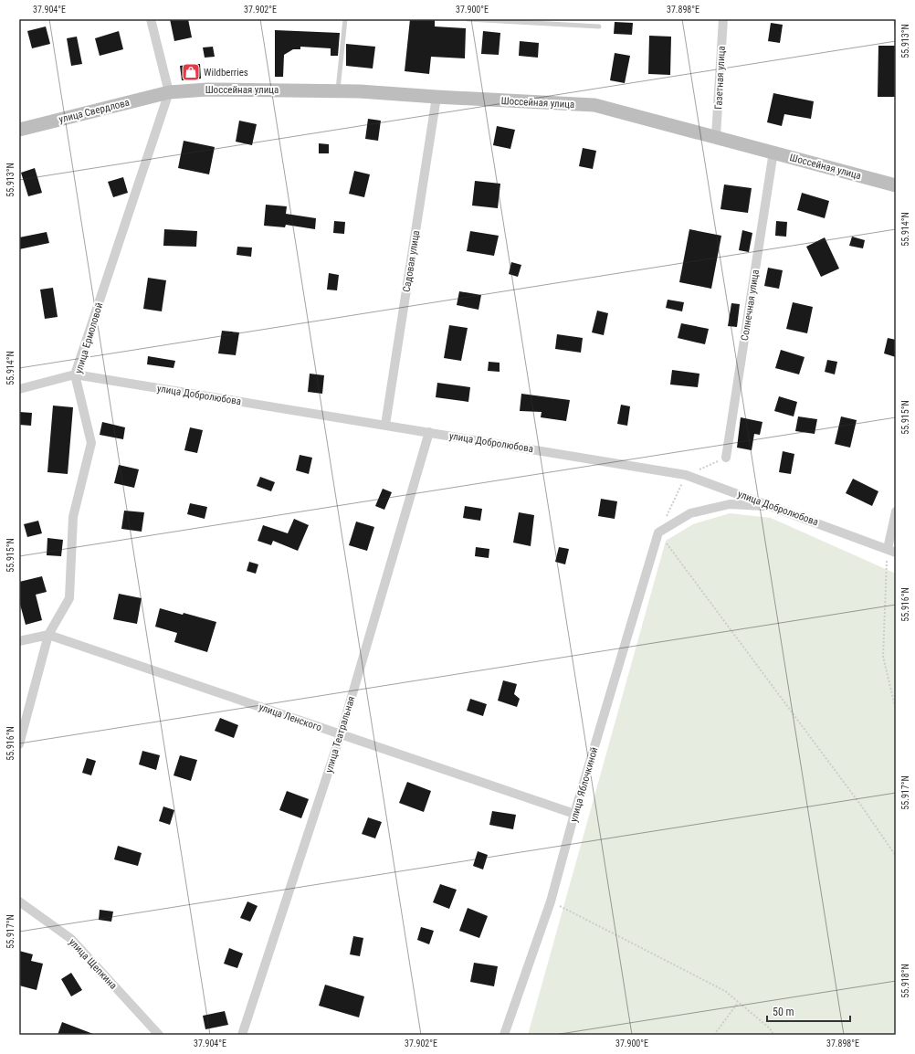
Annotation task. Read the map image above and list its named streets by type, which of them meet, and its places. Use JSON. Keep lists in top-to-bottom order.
{
  "streets": {
    "main road": ["Шоссейная улица", "улица Свердлова"],
    "street": [
      "Газетная улица",
      "Садовая улица",
      "Солнечная улица",
      "улица Ермоловой",
      "улица Добролюбова",
      "улица Ленского",
      "улица Театральная",
      "улица Яблочкиной",
      "улица Щепкина"
    ]
  },
  "crossings": [
    ["Газетная улица", "Шоссейная улица"],
    ["Шоссейная улица", "улица Свердлова"],
    ["Шоссейная улица", "Садовая улица"],
    ["Шоссейная улица", "Солнечная улица"],
    ["Шоссейная улица", "улица Ермоловой"],
    ["улица Свердлова", "улица Ермоловой"],
    ["Садовая улица", "улица Добролюбова"],
    ["улица Ермоловой", "улица Добролюбова"],
    ["улица Ермоловой", "улица Ленского"],
    ["улица Добролюбова", "улица Театральная"],
    ["улица Ленского", "улица Театральная"],
    ["улица Ленского", "улица Яблочкиной"]
  ],
  "places": {
    "shop": ["Wildberries"]
  },
  "scale_bar": "50 m",
  "coordinates": [
    "37.904°E",
    "37.902°E",
    "37.900°E",
    "37.898°E",
    "55.913°N",
    "55.914°N",
    "55.915°N",
    "55.916°N",
    "55.917°N",
    "55.918°N"
  ]
}
